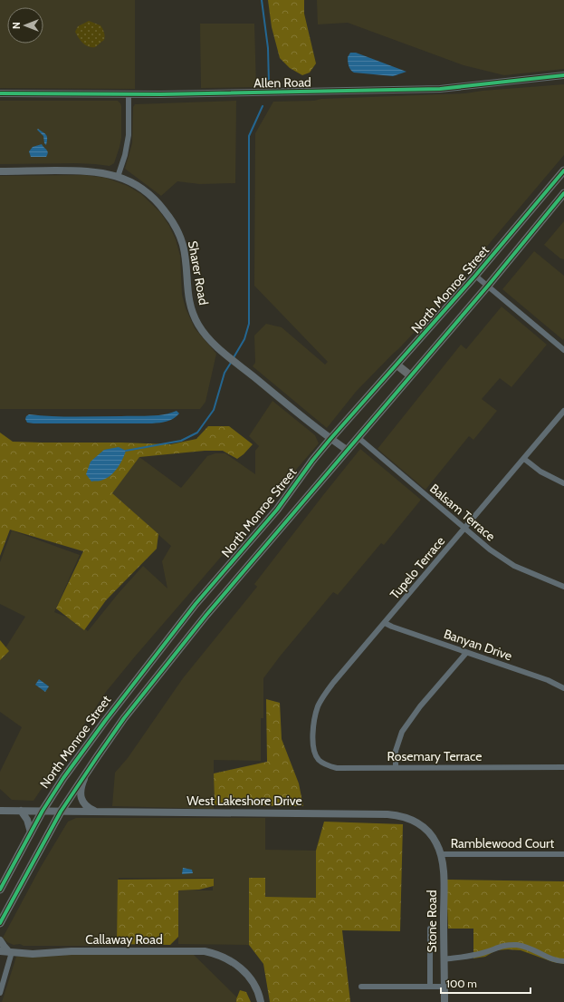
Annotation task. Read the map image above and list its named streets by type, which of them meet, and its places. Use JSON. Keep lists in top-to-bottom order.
{
  "streets": {
    "main road": ["North Monroe Street"],
    "street": [
      "Allen Road",
      "Sharer Road",
      "Balsam Terrace",
      "Tupelo Terrace",
      "Banyan Drive",
      "Rosemary Terrace",
      "West Lakeshore Drive",
      "Ramblewood Court",
      "Stone Road",
      "Callaway Road"
    ]
  },
  "crossings": [
    ["Sharer Road", "North Monroe Street"],
    ["North Monroe Street", "Balsam Terrace"],
    ["North Monroe Street", "West Lakeshore Drive"],
    ["Balsam Terrace", "Tupelo Terrace"],
    ["Tupelo Terrace", "Banyan Drive"],
    ["Tupelo Terrace", "Rosemary Terrace"],
    ["West Lakeshore Drive", "Stone Road"],
    ["Ramblewood Court", "Stone Road"]
  ],
  "scale_bar": "100 m",
  "north": "left"
}
